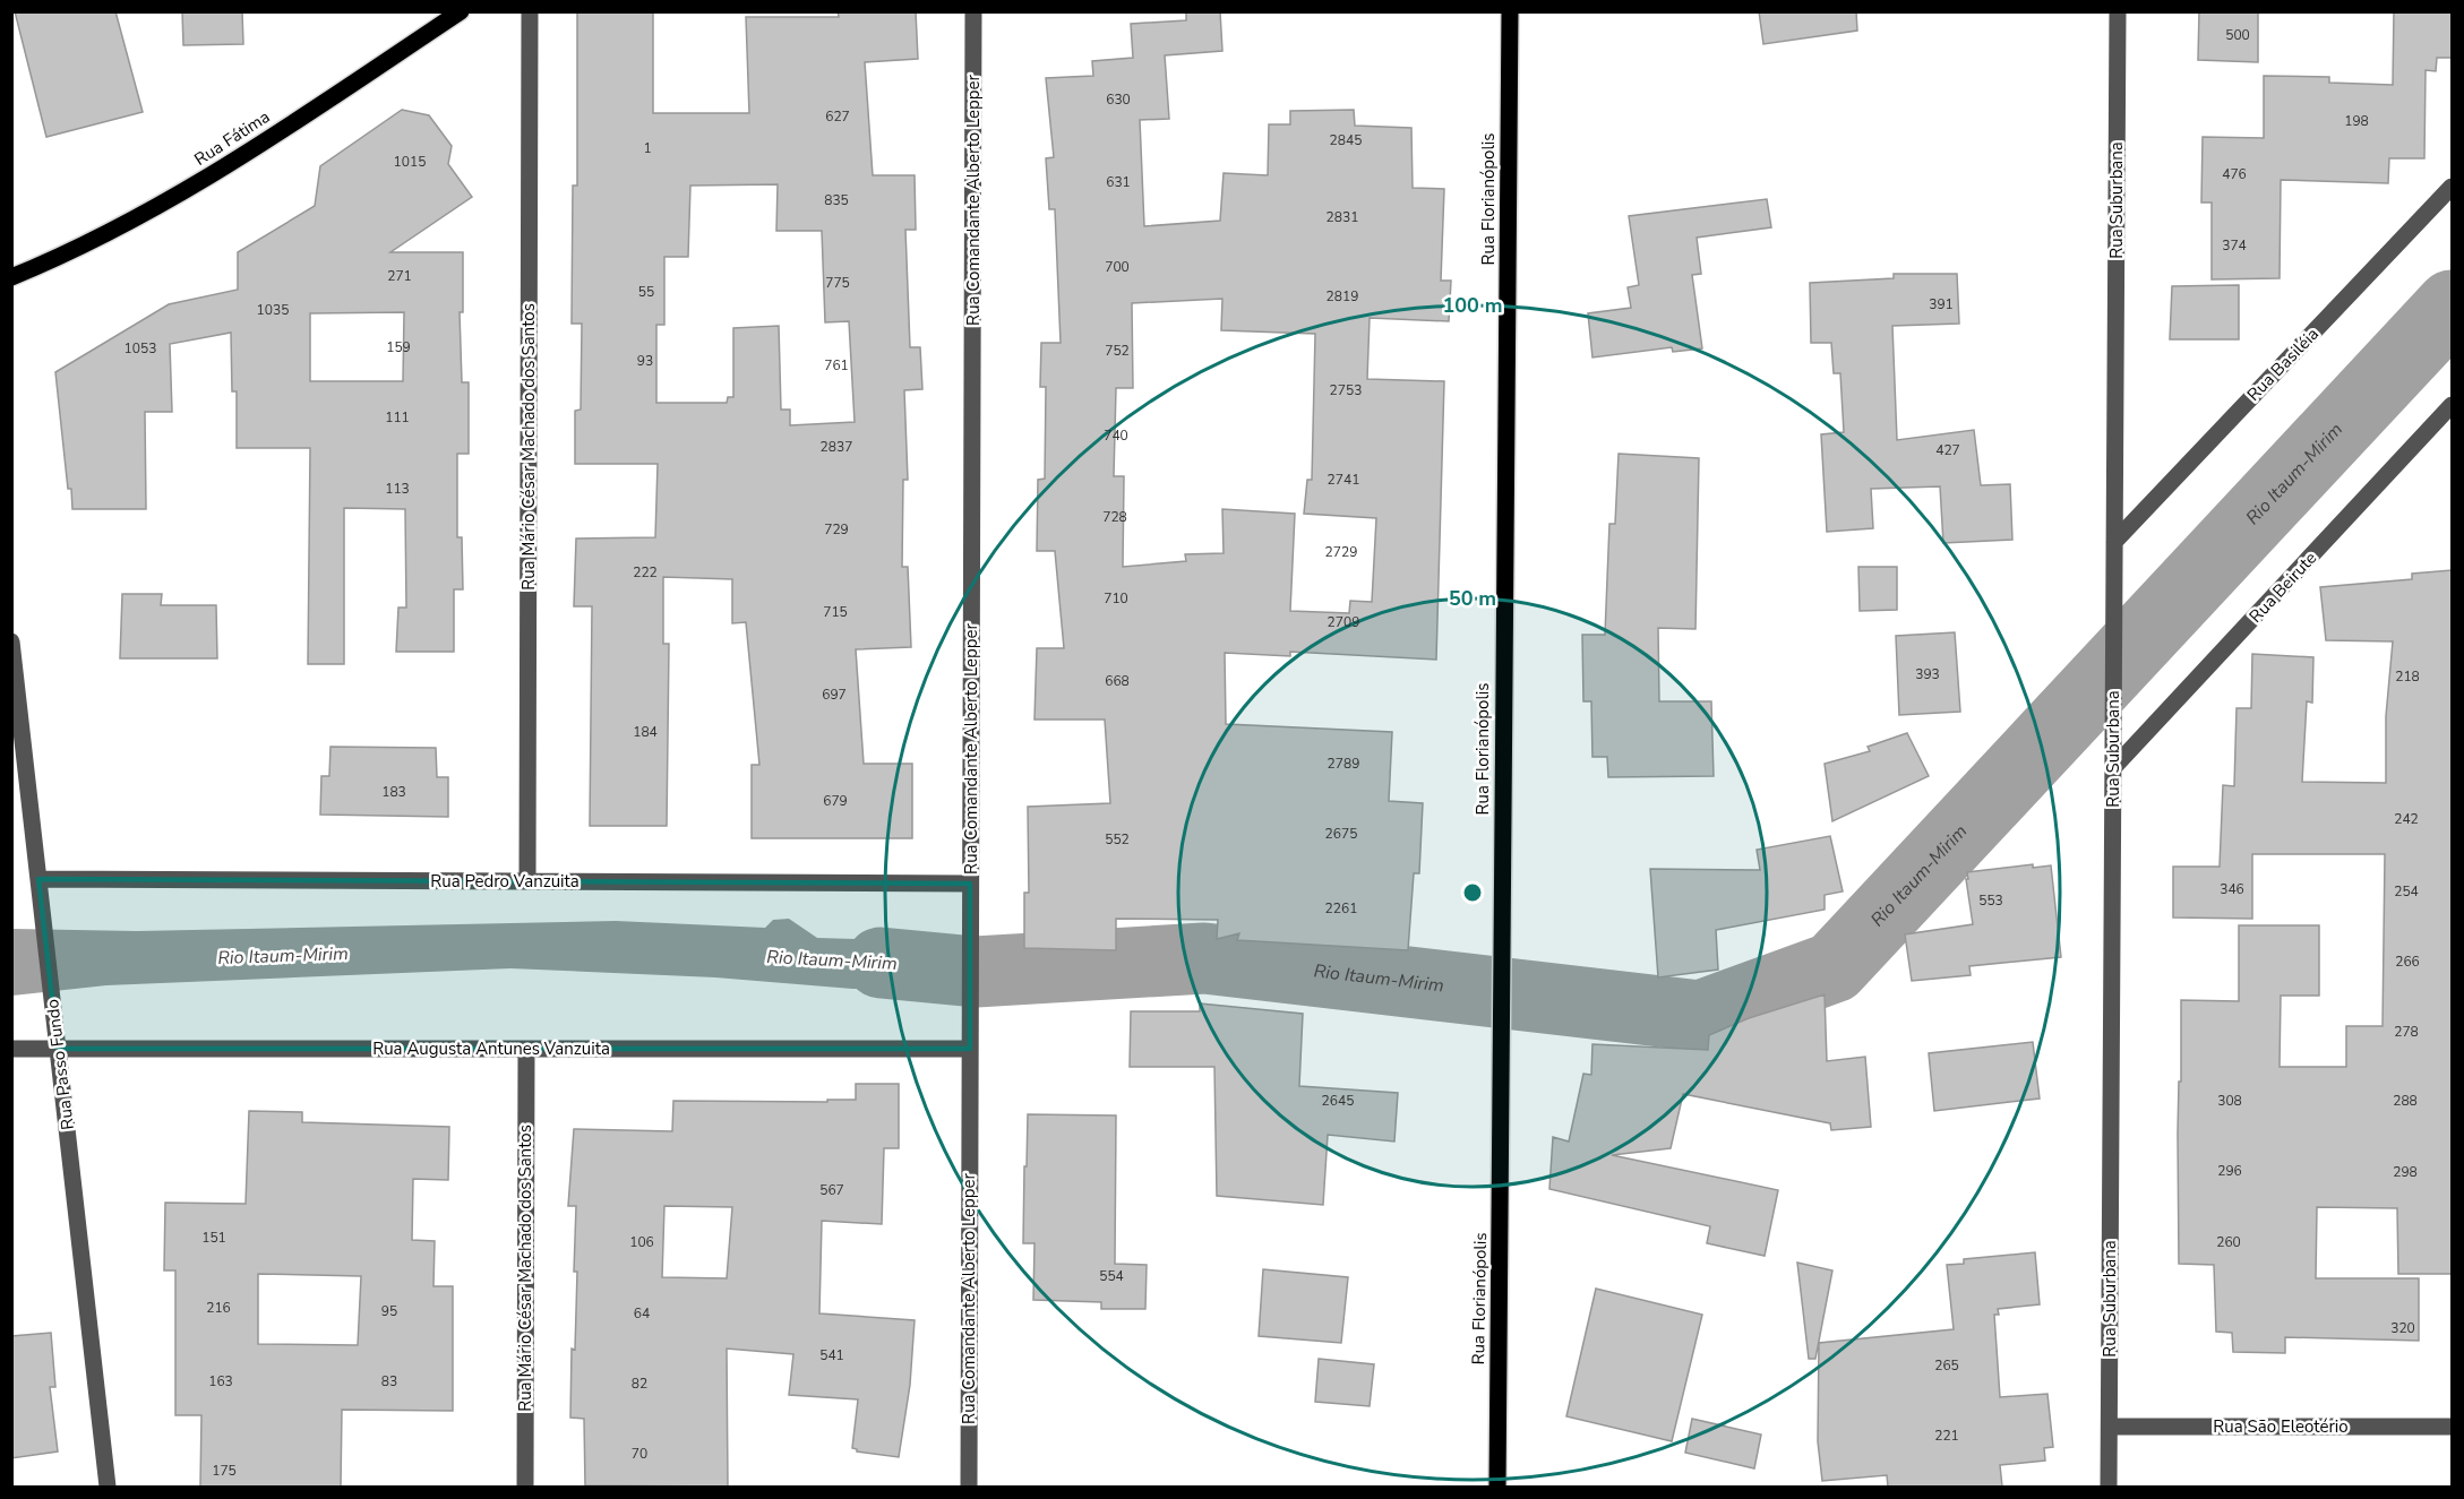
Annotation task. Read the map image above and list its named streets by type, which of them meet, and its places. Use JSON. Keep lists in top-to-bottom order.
{
  "streets": {
    "main road": ["Rua Fátima", "Rua Florianópolis"],
    "street": [
      "Rua Comandante Alberto Lepper",
      "Rua Suburbana",
      "Rua Basiléia",
      "Rua Mário César Machado dos Santos",
      "Rua Beirute",
      "Rua Pedro Vanzuita",
      "Rua Augusta Antunes Vanzuita",
      "Rua Passo Fundo",
      "Rua São Eleotério"
    ]
  },
  "crossings": [
    ["Rua Comandante Alberto Lepper", "Rua Pedro Vanzuita"],
    ["Rua Comandante Alberto Lepper", "Rua Augusta Antunes Vanzuita"],
    ["Rua Suburbana", "Rua Basiléia"],
    ["Rua Suburbana", "Rua Beirute"],
    ["Rua Suburbana", "Rua São Eleotério"],
    ["Rua Mário César Machado dos Santos", "Rua Pedro Vanzuita"],
    ["Rua Mário César Machado dos Santos", "Rua Augusta Antunes Vanzuita"],
    ["Rua Pedro Vanzuita", "Rua Passo Fundo"],
    ["Rua Augusta Antunes Vanzuita", "Rua Passo Fundo"]
  ],
  "water": ["Rio Itaum-Mirim"],
  "house_numbers": [
    "500",
    "630",
    "627",
    "198",
    "2845",
    "1",
    "1015",
    "476",
    "631",
    "835",
    "2831",
    "374",
    "700",
    "271",
    "775",
    "55",
    "2819",
    "391",
    "1035",
    "159",
    "1053",
    "752",
    "93",
    "761",
    "2753",
    "111",
    "740",
    "2837",
    "427",
    "2741",
    "113",
    "728",
    "729",
    "2729",
    "222",
    "710",
    "715",
    "2709",
    "393",
    "218",
    "668",
    "697",
    "184",
    "2789",
    "183",
    "679",
    "242",
    "2675",
    "552",
    "346",
    "254",
    "553",
    "2261",
    "266",
    "278",
    "2645",
    "308",
    "288",
    "296",
    "298",
    "567",
    "151",
    "106",
    "260",
    "554",
    "216",
    "95",
    "64",
    "320",
    "541",
    "265",
    "163",
    "83",
    "82",
    "221",
    "70",
    "175"
  ],
  "rings": ["100 m", "50 m"]
}
